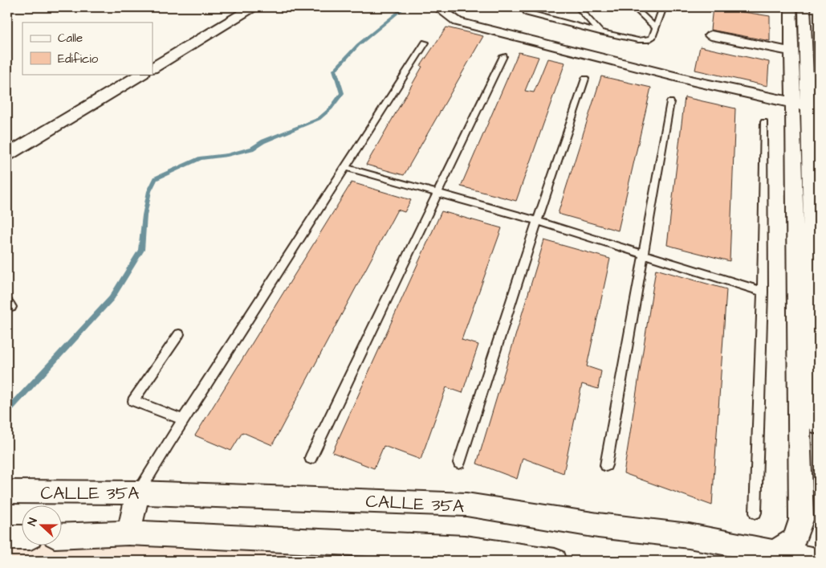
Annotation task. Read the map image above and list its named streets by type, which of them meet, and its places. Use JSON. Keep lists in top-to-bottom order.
{
  "streets": {
    "street": ["CALLE 35A"]
  },
  "legend": ["Calle", "Edificio"],
  "north": "left"
}
